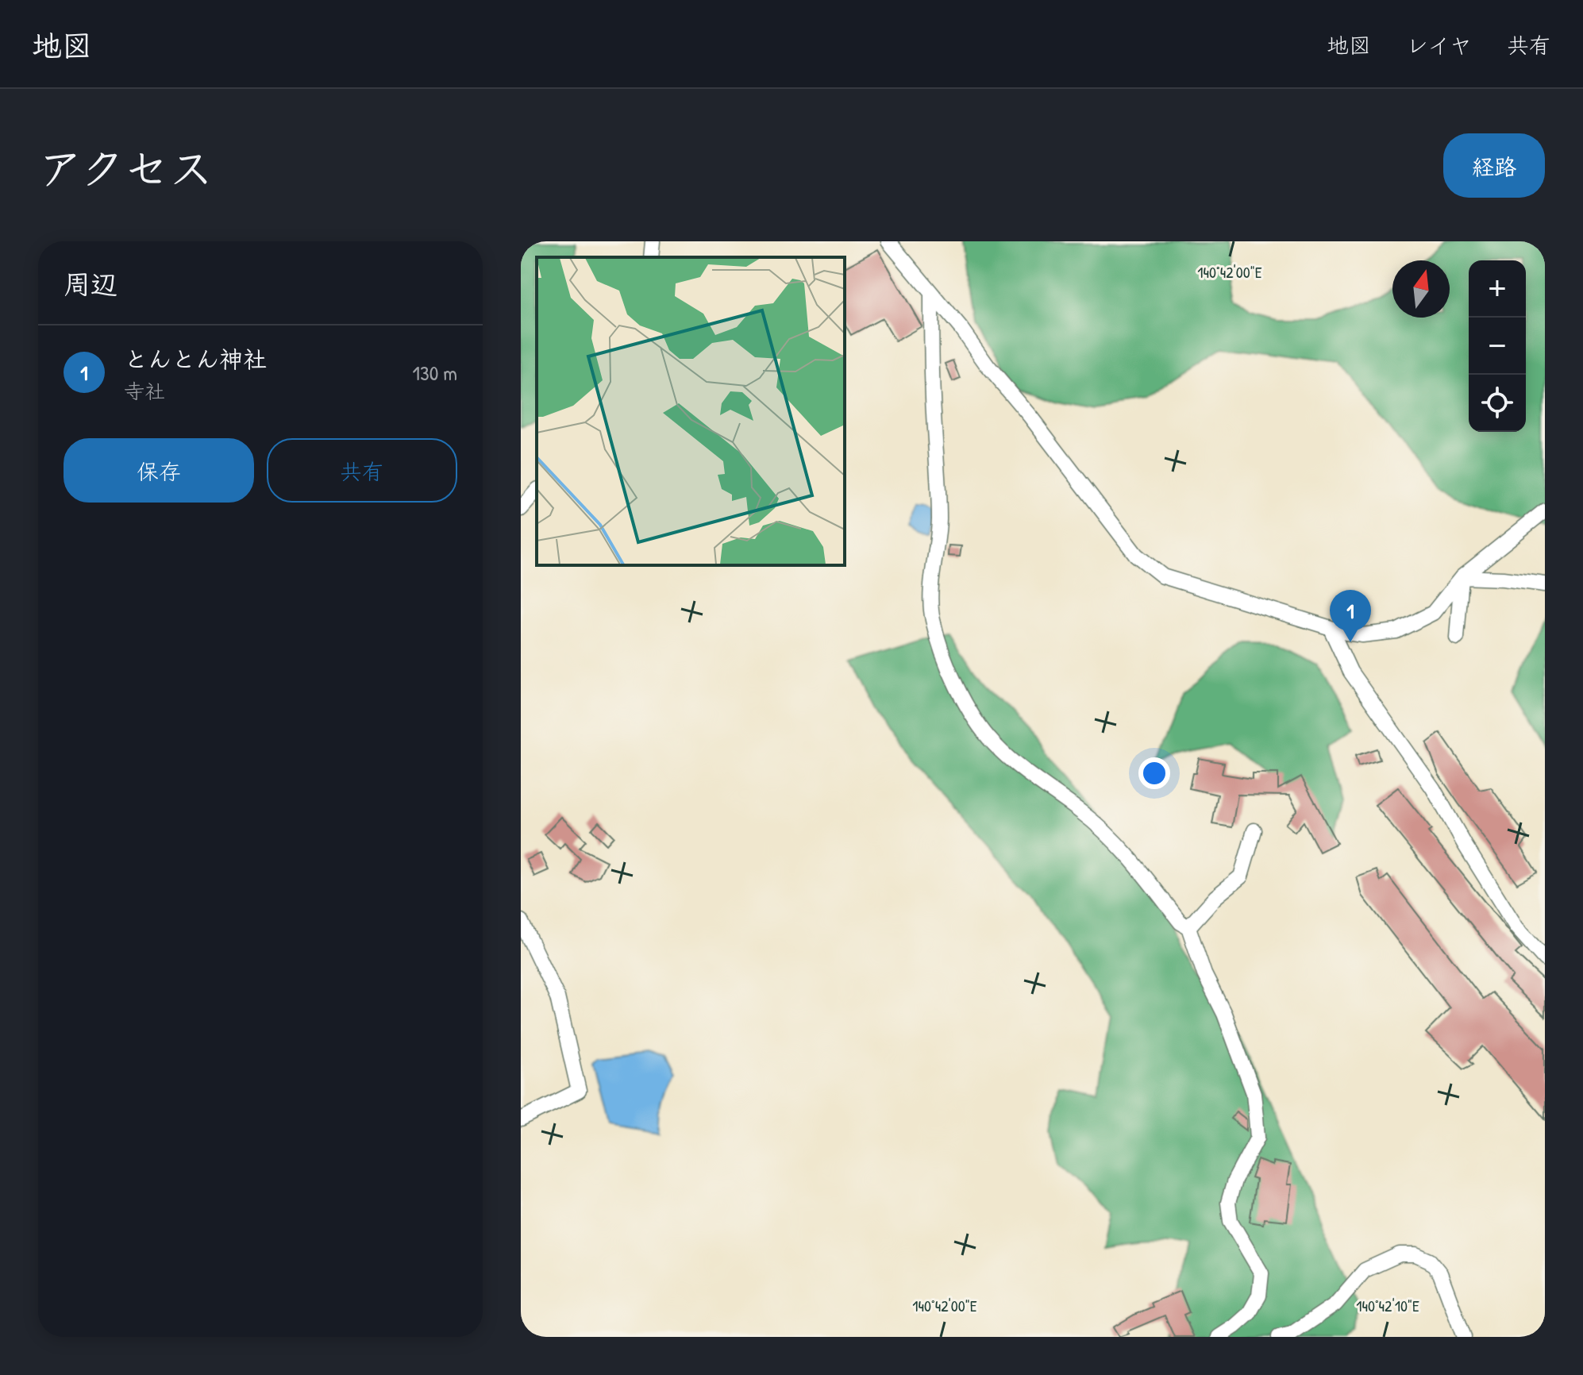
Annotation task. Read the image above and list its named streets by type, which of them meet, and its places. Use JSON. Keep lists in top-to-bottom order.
{
  "north": "top",
  "page": {
    "header": "地図",
    "nav": ["地図", "レイヤ", "共有"],
    "title": "アクセス",
    "buttons": [
      "経路",
      ["保存", "共有"]
    ],
    "heading": "周辺",
    "map_buttons": ["+", "−"],
    "list": [
      {
        "mark": "1",
        "name": "とんとん神社",
        "note": "寺社",
        "value": "130 m"
      }
    ],
    "pins": "1"
  },
  "coordinates": ["140°42'00\"E", "140°42'10\"E"]
}
